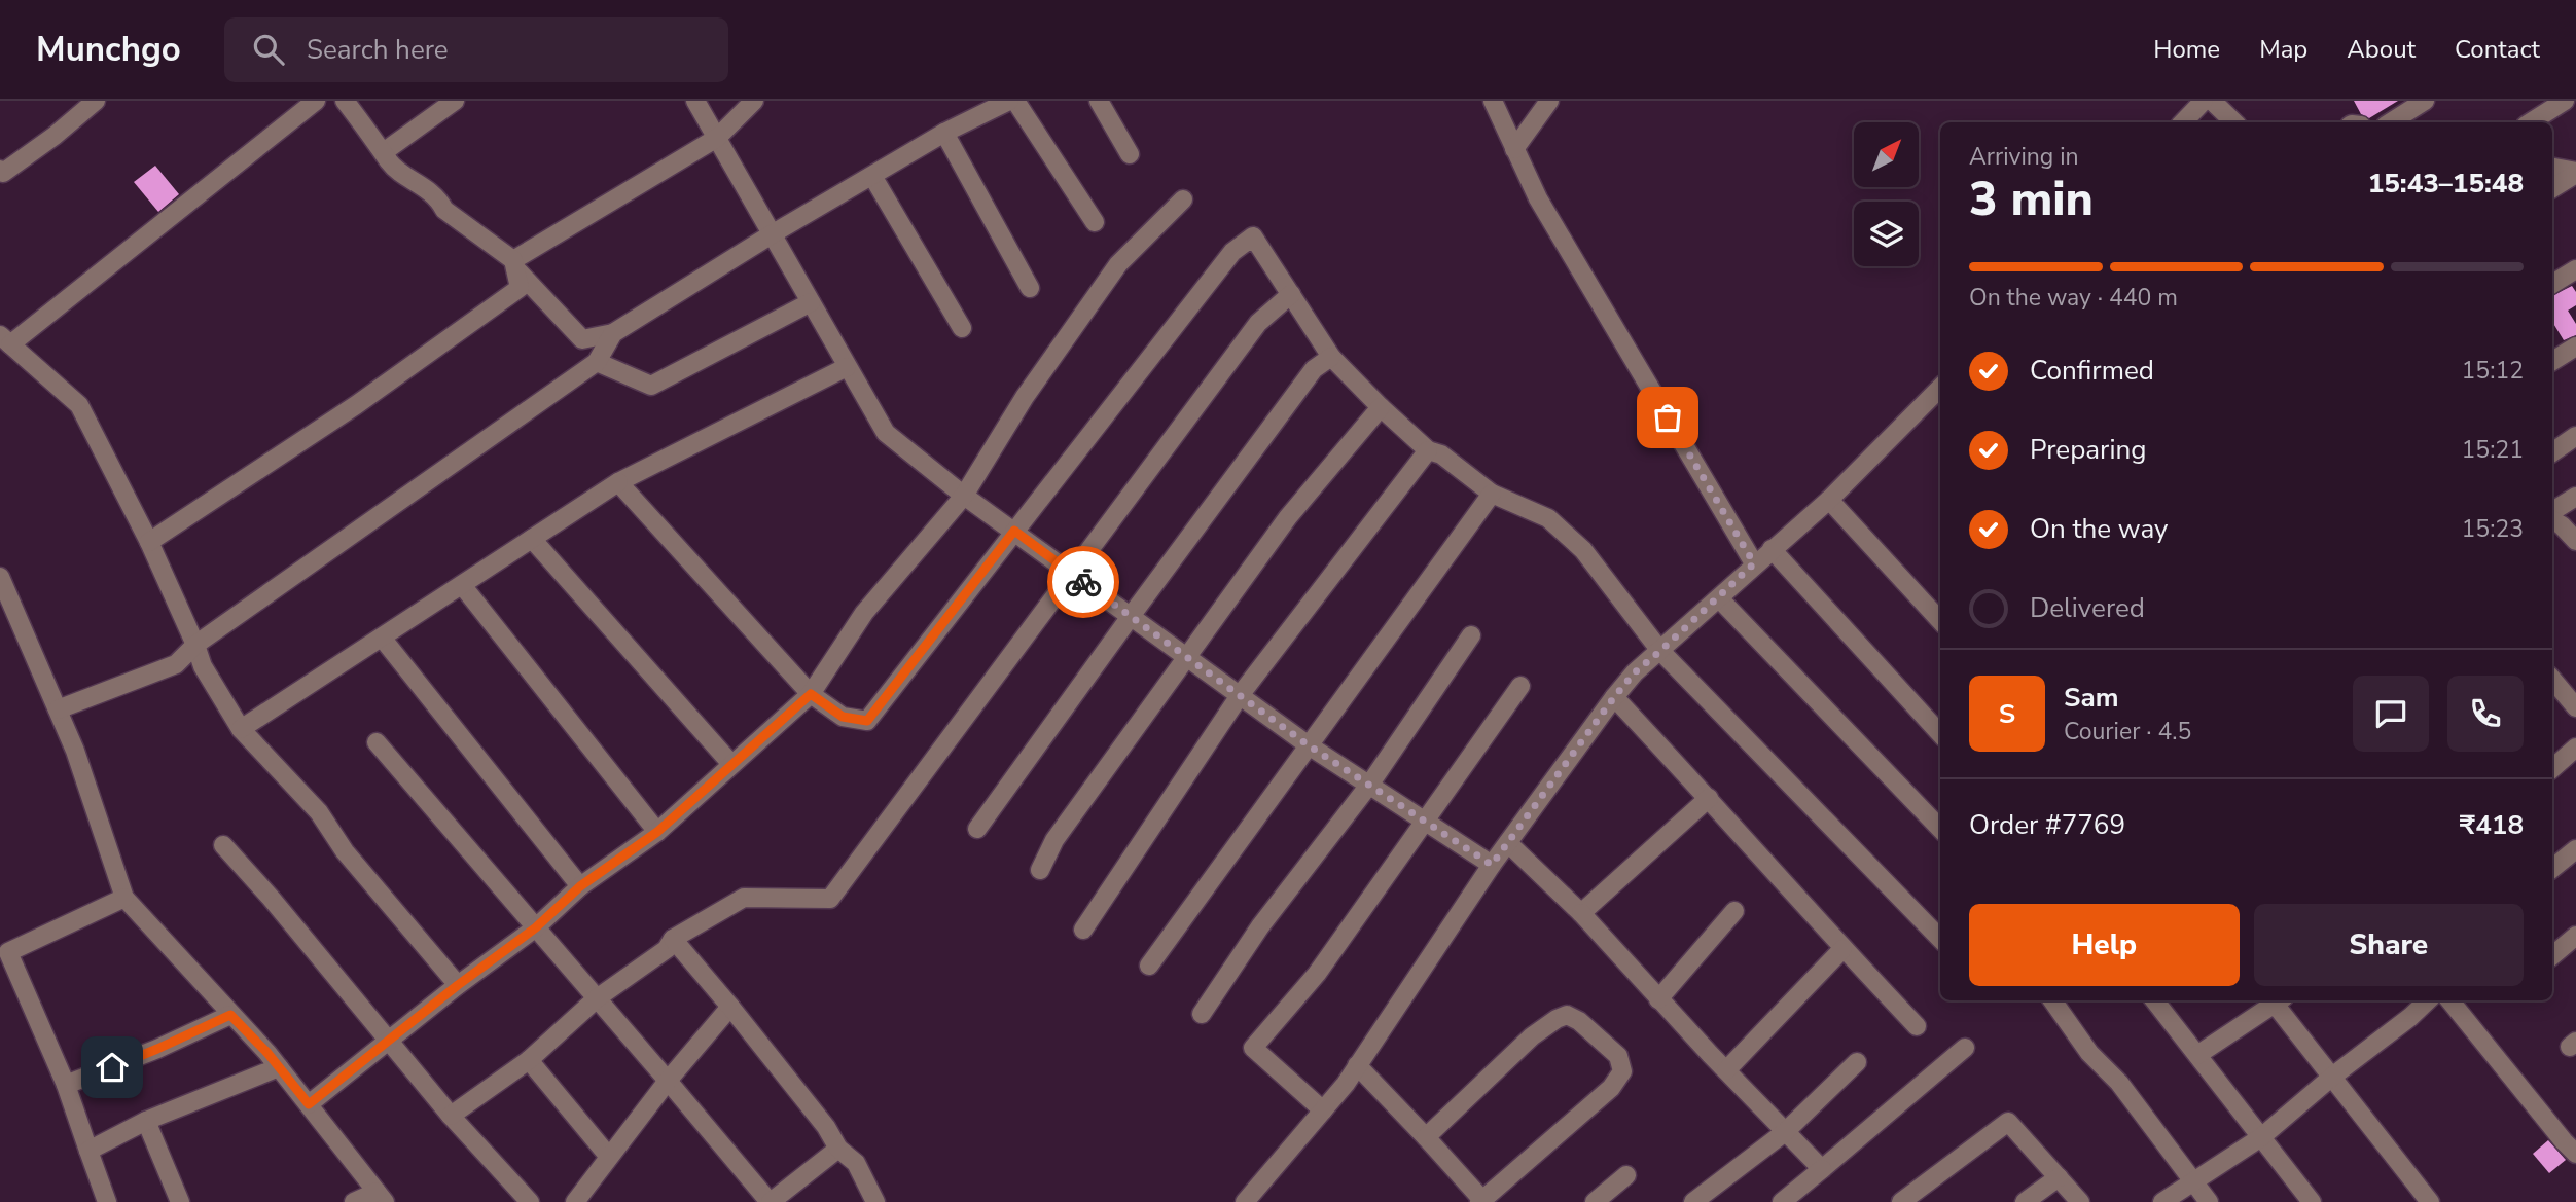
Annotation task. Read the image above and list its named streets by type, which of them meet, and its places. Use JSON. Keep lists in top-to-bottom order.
{
  "north": "top right",
  "page": {
    "header": "Munchgo",
    "search": "Search here",
    "nav": [
      "Home",
      "Map",
      "About",
      "Contact"
    ],
    "heading": ["3 min", "Arriving in", "15:43–15:48"],
    "panel": [
      "Sam",
      "Courier · 4.5",
      "Order #7769",
      "₹418"
    ],
    "bar": "On the way · 440 m",
    "list": [
      ["Confirmed", "15:12"],
      ["Preparing", "15:21"],
      ["On the way", "15:23"],
      "Delivered"
    ],
    "round": "S",
    "buttons": ["Help", "Share"]
  }
}
